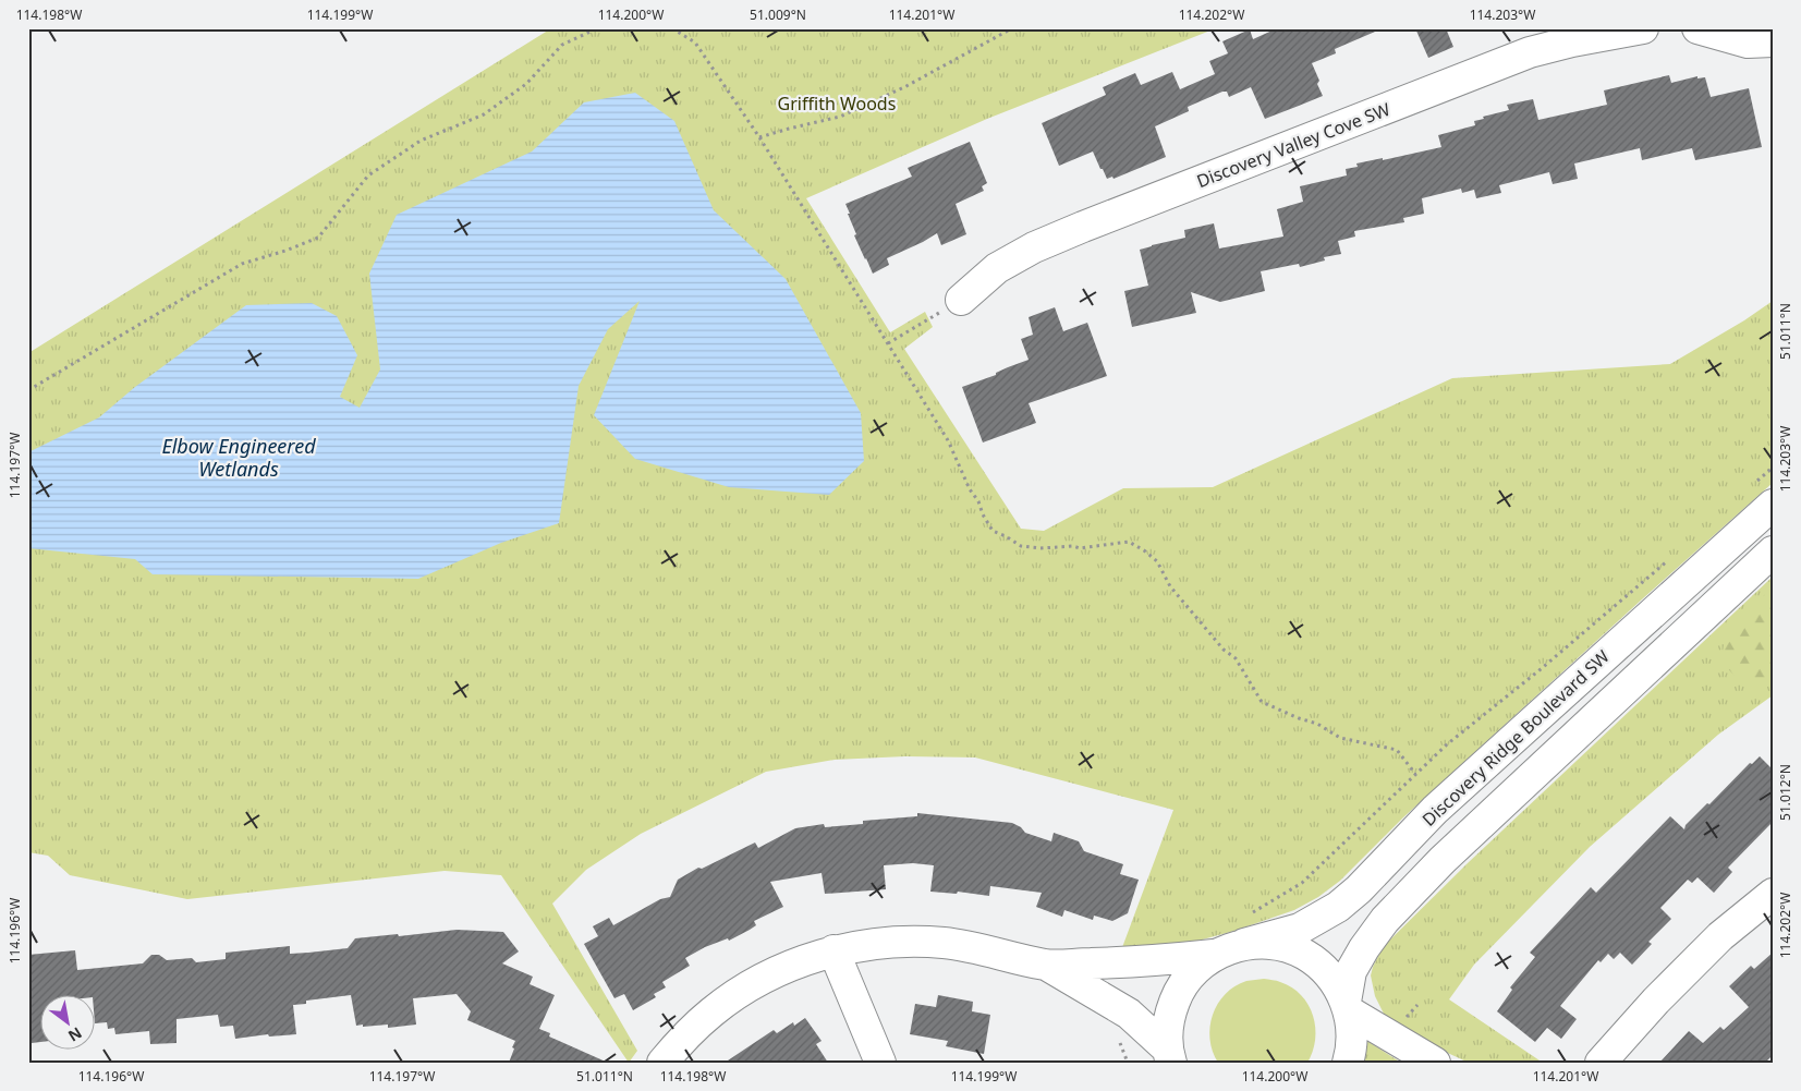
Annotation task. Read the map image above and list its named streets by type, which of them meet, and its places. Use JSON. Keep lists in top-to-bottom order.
{
  "streets": {
    "street": ["Discovery Valley Cove SW", "Discovery Ridge Boulevard SW"]
  },
  "water": ["Elbow Engineered Wetlands"],
  "parks": ["Griffith Woods"],
  "north": "bottom right",
  "coordinates": [
    "114.198°W",
    "114.199°W",
    "114.200°W",
    "51.009°N",
    "114.201°W",
    "114.202°W",
    "114.203°W",
    "51.011°N",
    "114.197°W",
    "51.012°N",
    "114.196°W"
  ]
}
